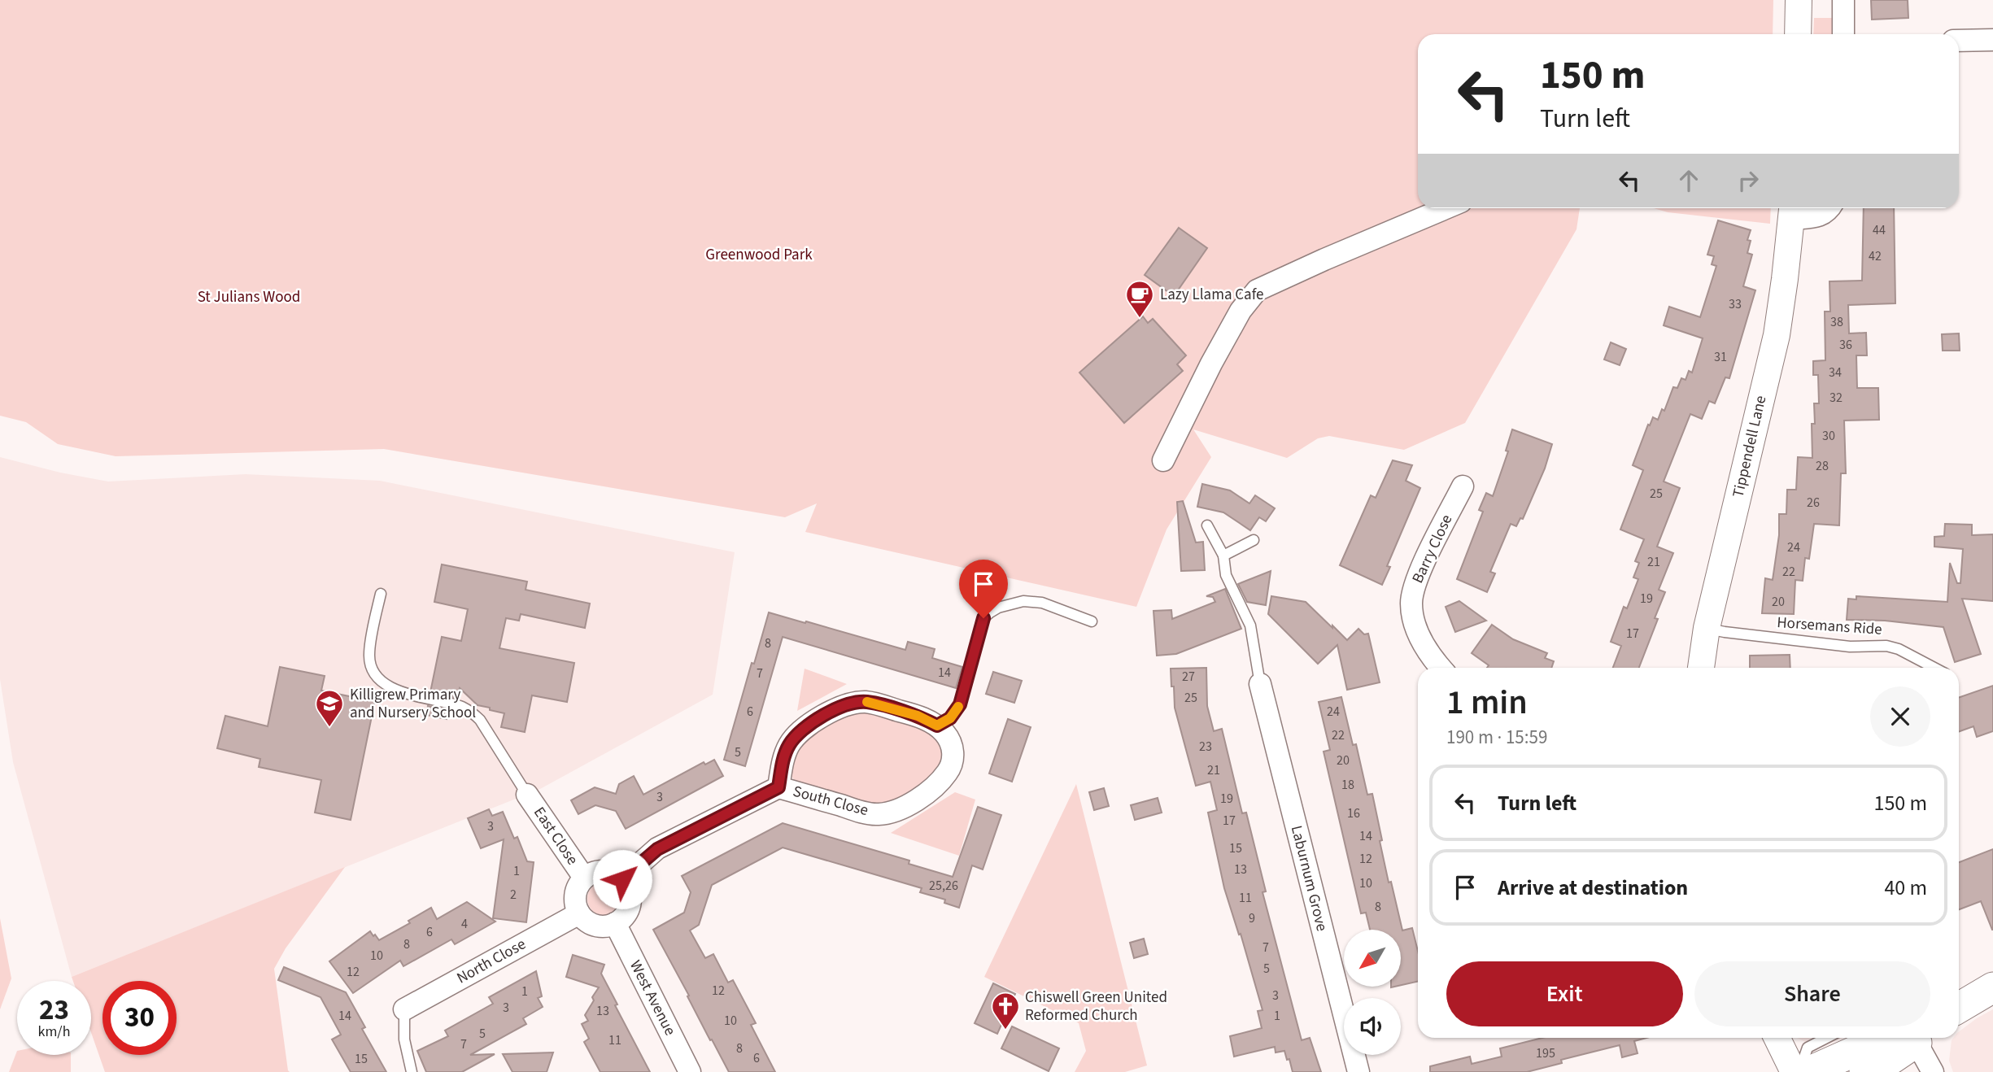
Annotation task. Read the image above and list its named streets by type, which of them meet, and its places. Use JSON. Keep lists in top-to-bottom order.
{
  "streets": {
    "street": [
      "Tippendell Lane",
      "Barry Close",
      "South Close",
      "East Close",
      "Laburnum Grove",
      "North Close",
      "West Avenue"
    ],
    "lane": ["Horsemans Ride"]
  },
  "crossings": [
    ["Tippendell Lane", "Horsemans Ride"],
    ["South Close", "East Close"],
    ["South Close", "North Close"],
    ["South Close", "West Avenue"],
    ["East Close", "North Close"],
    ["East Close", "West Avenue"],
    ["North Close", "West Avenue"]
  ],
  "parks": ["Greenwood Park", "St Julians Wood"],
  "places": {
    "cafe": ["Lazy Llama Cafe"],
    "school or university": ["Killigrew Primary and Nursery School"],
    "church": ["Chiswell Green United Reformed Church"]
  },
  "house_numbers": [
    "44",
    "42",
    "33",
    "38",
    "36",
    "31",
    "34",
    "32",
    "30",
    "28",
    "25",
    "26",
    "24",
    "21",
    "22",
    "19",
    "20",
    "17",
    "8",
    "14",
    "7",
    "27",
    "25",
    "6",
    "24",
    "22",
    "23",
    "5",
    "20",
    "21",
    "18",
    "3",
    "19",
    "16",
    "17",
    "3",
    "14",
    "15",
    "12",
    "13",
    "1",
    "10",
    "25,26",
    "2",
    "11",
    "8",
    "9",
    "4",
    "6",
    "8",
    "7",
    "10",
    "5",
    "12",
    "12",
    "1",
    "3",
    "3",
    "13",
    "14",
    "1",
    "10",
    "5",
    "11",
    "7",
    "8",
    "195",
    "6",
    "15"
  ],
  "north": "bottom left",
  "page": {
    "turn": ["150 m", "Turn left"],
    "heading": ["1 min", "190 m · 15:59"],
    "list": [
      {
        "name": "Turn left",
        "value": "150 m"
      },
      {
        "name": "Arrive at destination",
        "value": "40 m"
      }
    ],
    "buttons": ["Exit", "Share"],
    "speed": "23 km/h",
    "limit": "30"
  }
}
